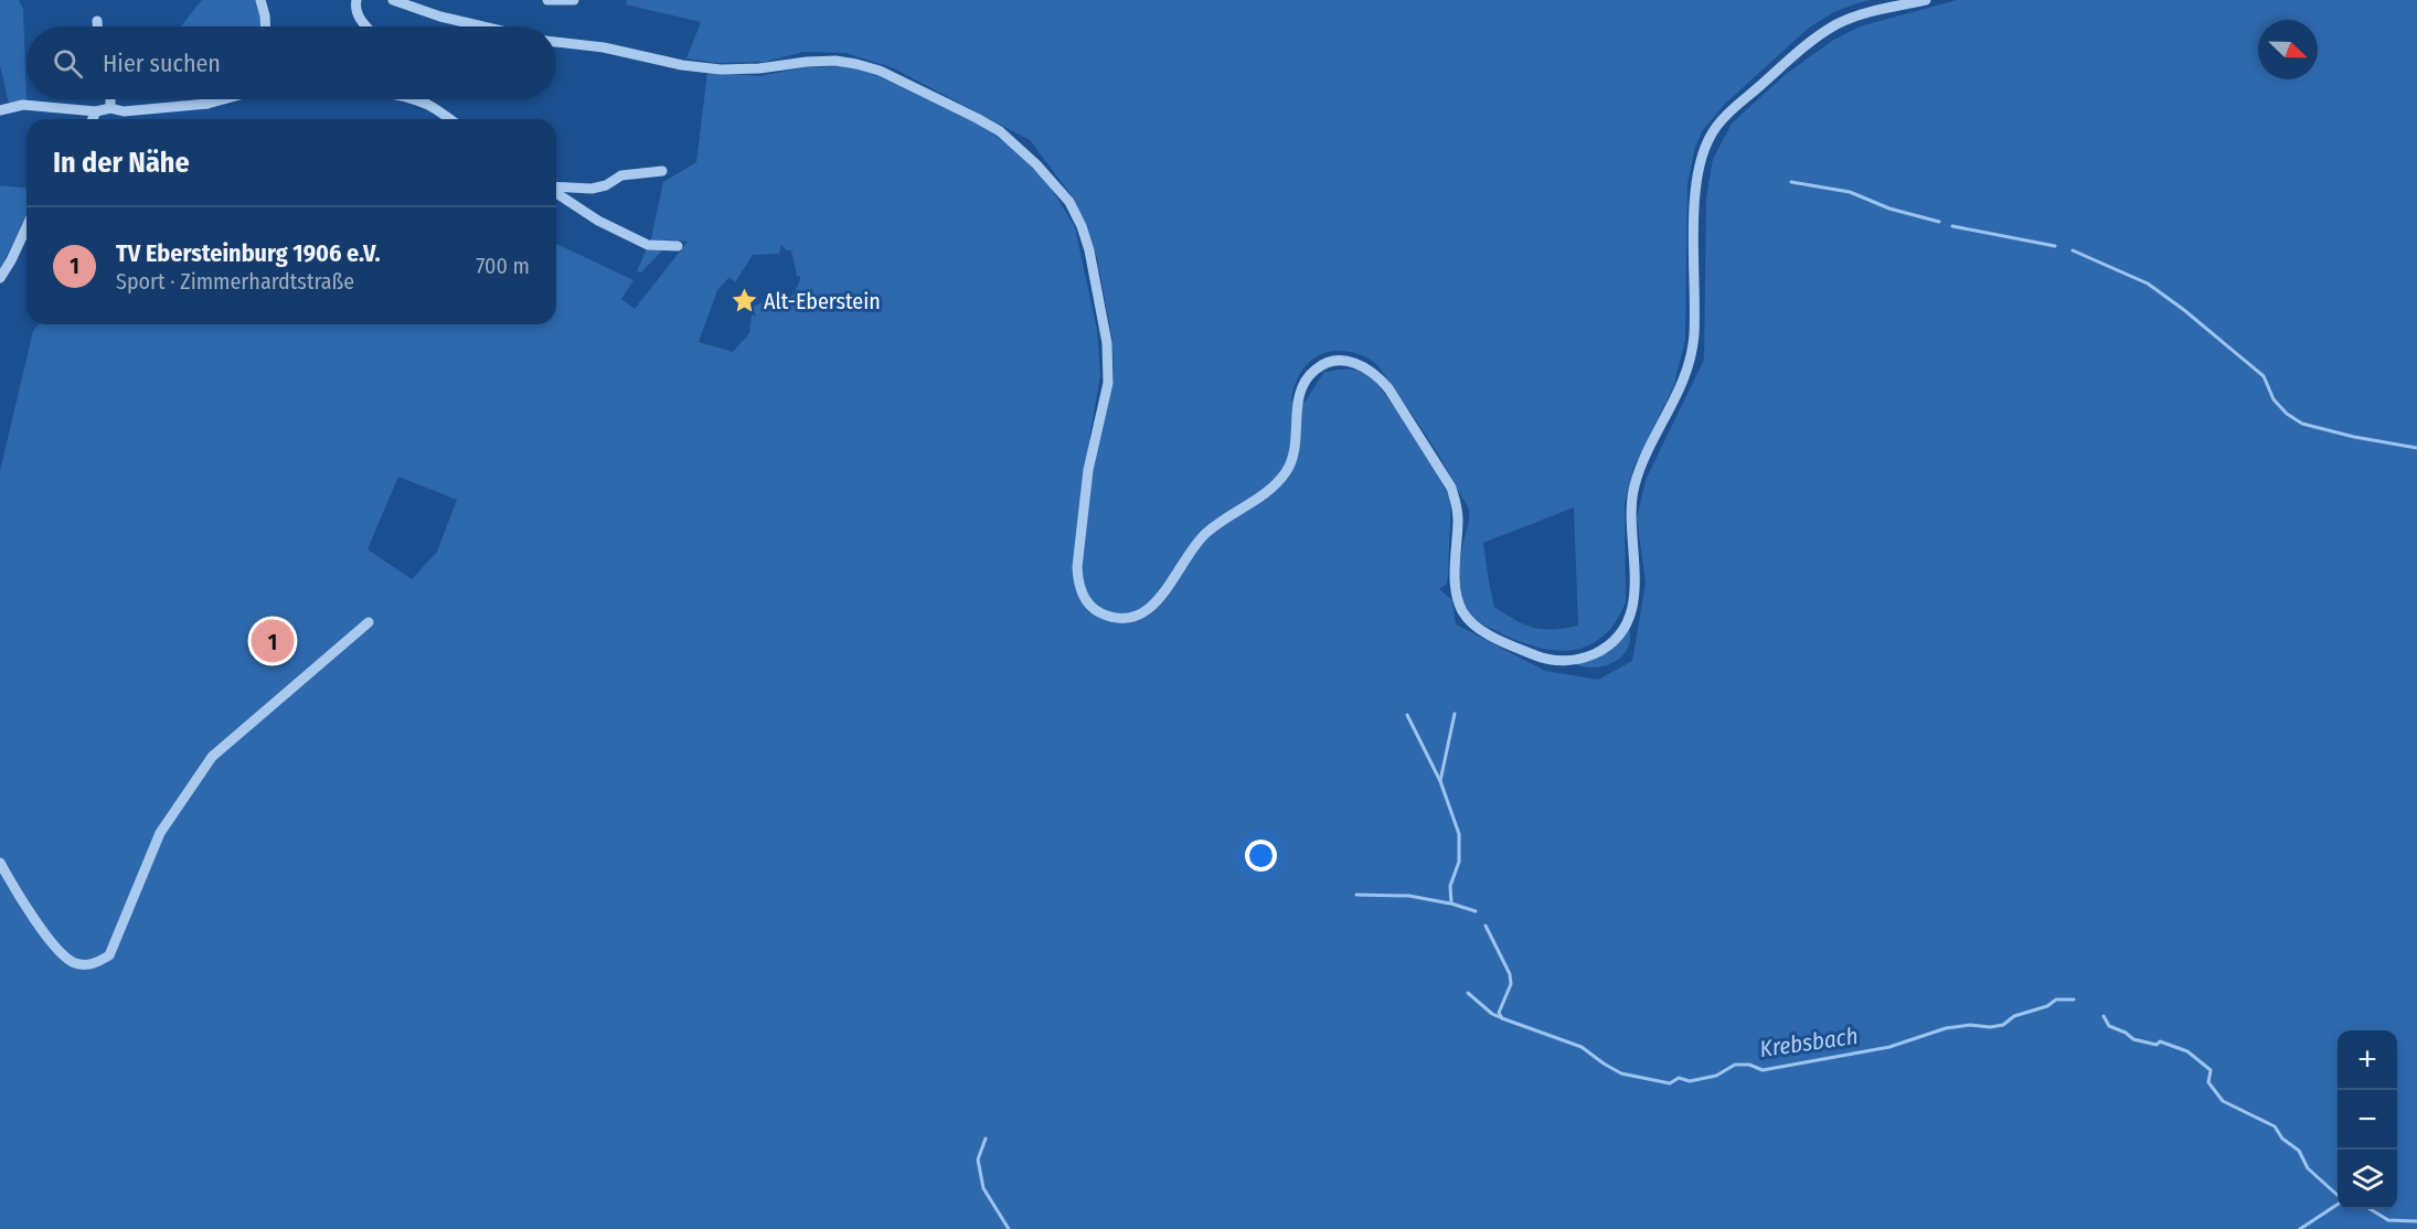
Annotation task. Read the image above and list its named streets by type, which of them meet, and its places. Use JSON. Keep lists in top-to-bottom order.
{
  "water": ["Krebsbach"],
  "places": {
    "place": ["Alt-Eberstein"]
  },
  "north": "bottom right",
  "page": {
    "search": "Hier suchen",
    "heading": "In der Nähe",
    "list": [
      {
        "mark": "1",
        "name": "TV Ebersteinburg 1906 e.V.",
        "note": "Sport · Zimmerhardtstraße",
        "value": "700 m"
      }
    ],
    "pins": "1",
    "map_buttons": ["+", "−"]
  }
}
